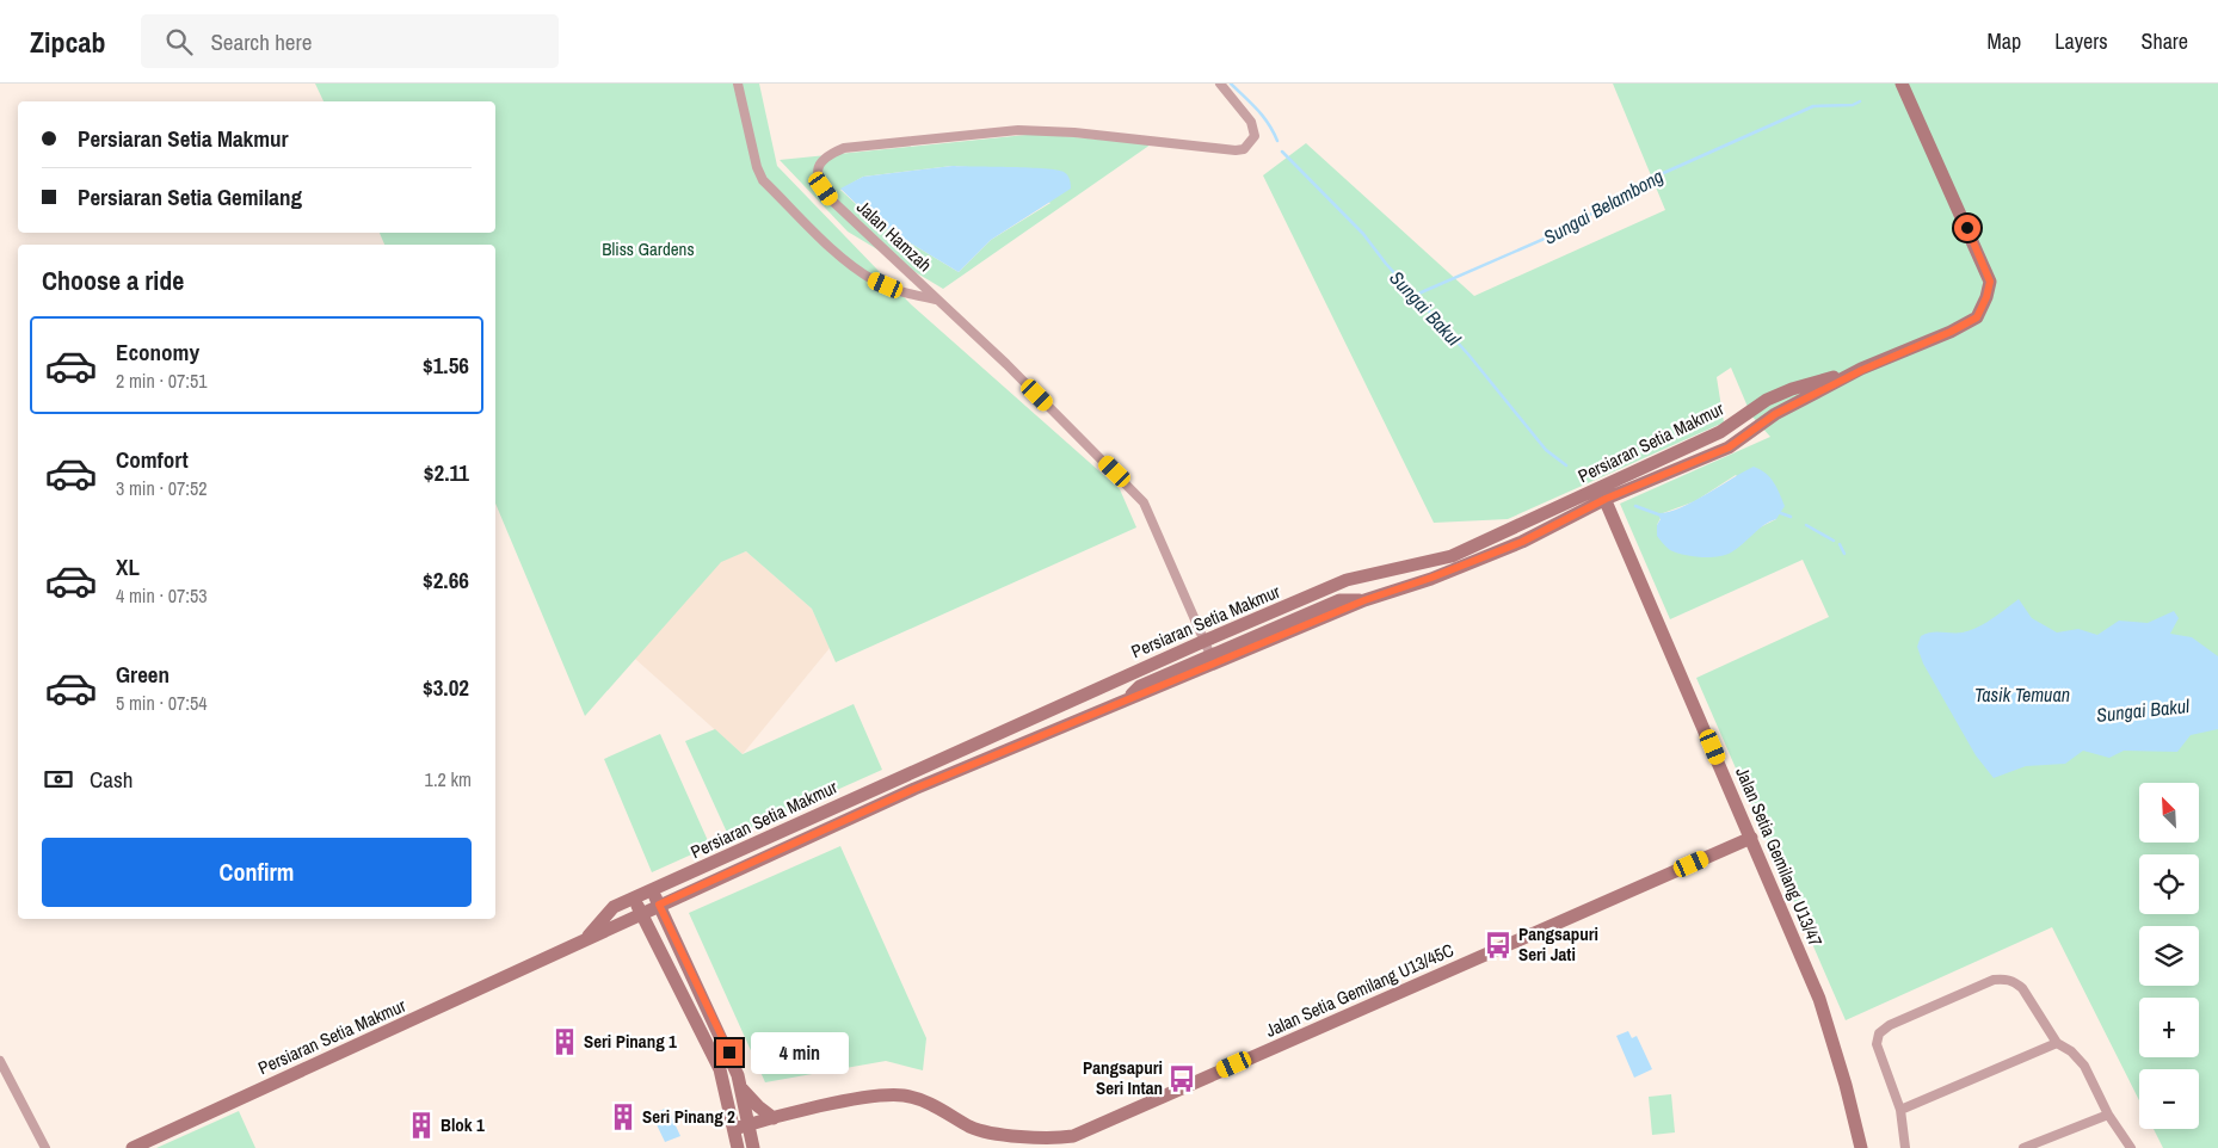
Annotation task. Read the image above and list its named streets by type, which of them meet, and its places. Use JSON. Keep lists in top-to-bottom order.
{
  "streets": {
    "street": [
      "Jalan Hamzah",
      "Persiaran Setia Makmur",
      "Jalan Setia Gemilang U13/47",
      "Jalan Setia Gemilang U13/45C"
    ]
  },
  "crossings": [
    ["Jalan Hamzah", "Persiaran Setia Makmur"],
    ["Persiaran Setia Makmur", "Jalan Setia Gemilang U13/47"],
    ["Jalan Setia Gemilang U13/47", "Jalan Setia Gemilang U13/45C"]
  ],
  "water": ["Sungai Belambong", "Sungai Bakul", "Tasik Temuan"],
  "parks": ["Bliss Gardens"],
  "places": {
    "bus stop": ["Pangsapuri Seri Jati", "Pangsapuri Seri Intan"],
    "building": ["Seri Pinang 1", "Seri Pinang 2", "Blok 1"]
  },
  "north": "top left",
  "page": {
    "header": "Zipcab",
    "search": "Search here",
    "nav": ["Map", "Layers", "Share"],
    "banner": ["Persiaran Setia Makmur", "Persiaran Setia Gemilang"],
    "heading": "Choose a ride",
    "list": [
      {
        "name": "Economy",
        "note": "2 min · 07:51",
        "value": "$1.56"
      },
      {
        "name": "Comfort",
        "note": "3 min · 07:52",
        "value": "$2.11"
      },
      {
        "name": "XL",
        "note": "4 min · 07:53",
        "value": "$2.66"
      },
      {
        "name": "Green",
        "note": "5 min · 07:54",
        "value": "$3.02"
      }
    ],
    "pay": ["Cash", "1.2 km"],
    "map_buttons": ["+", "−"],
    "buttons": "Confirm",
    "bubble": "4 min"
  }
}
